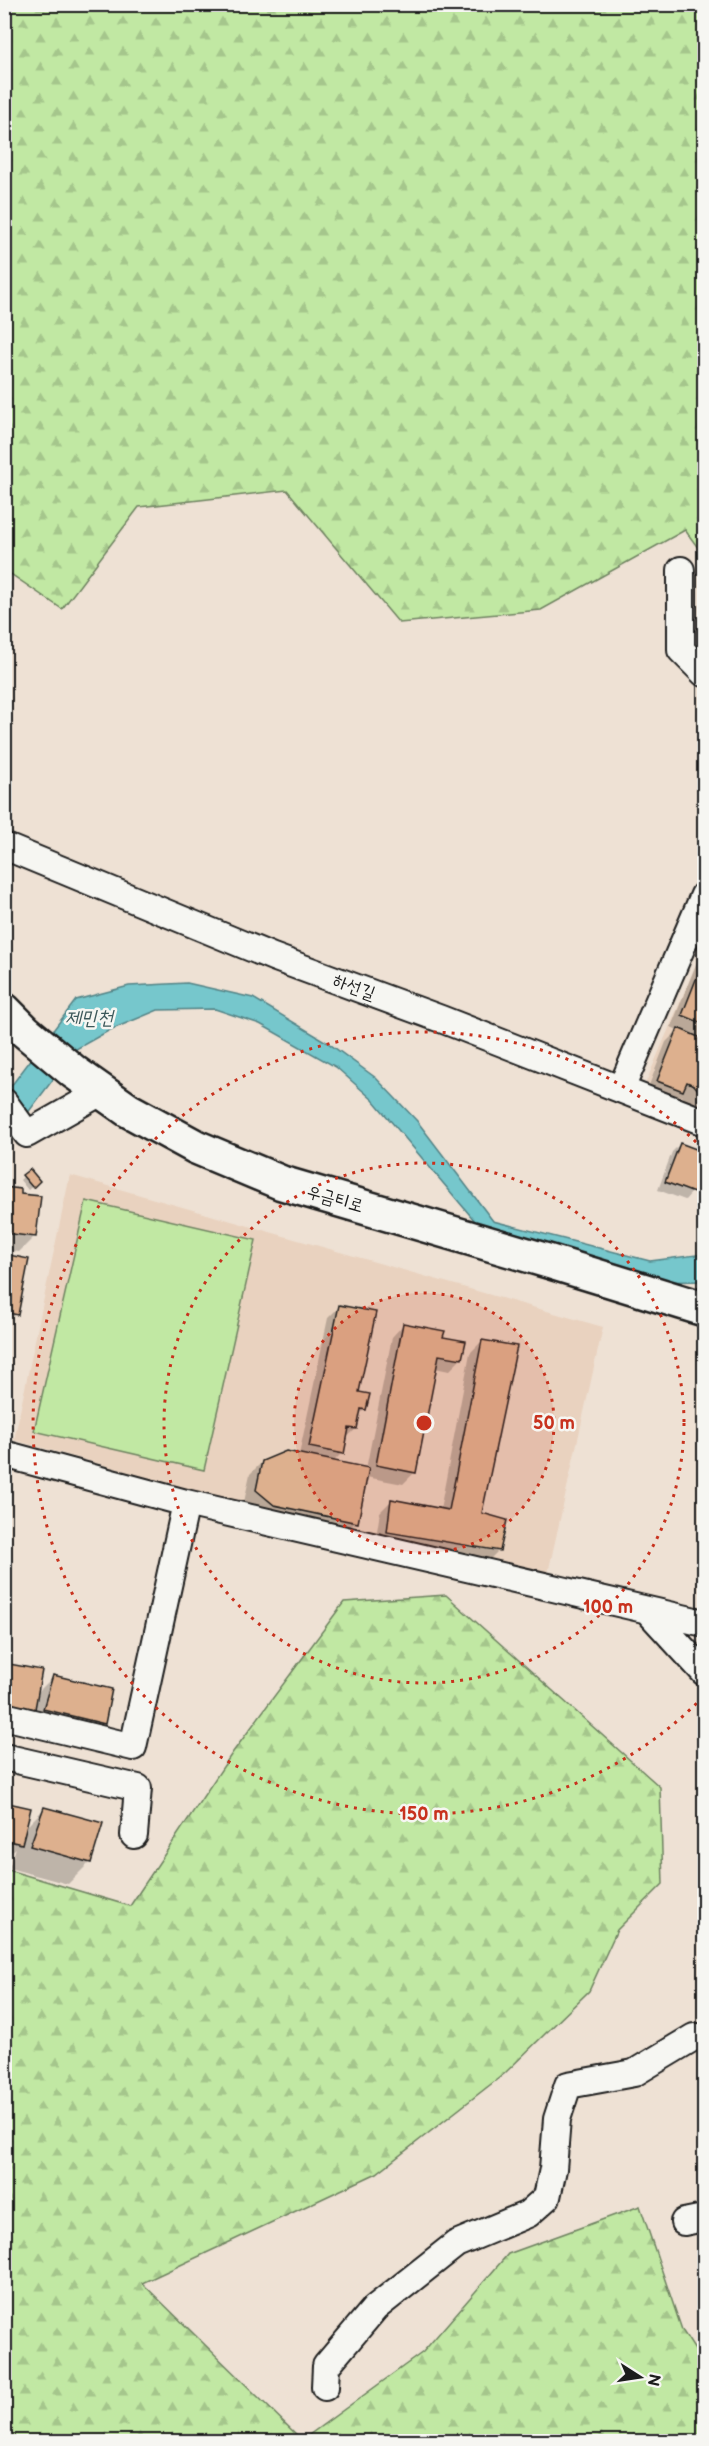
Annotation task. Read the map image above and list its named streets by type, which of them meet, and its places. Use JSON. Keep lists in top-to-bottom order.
{
  "streets": {
    "main road": ["우금티로"],
    "street": ["하선길"]
  },
  "water": ["제민천"],
  "north": "right",
  "rings": ["50 m", "100 m", "150 m"]
}
